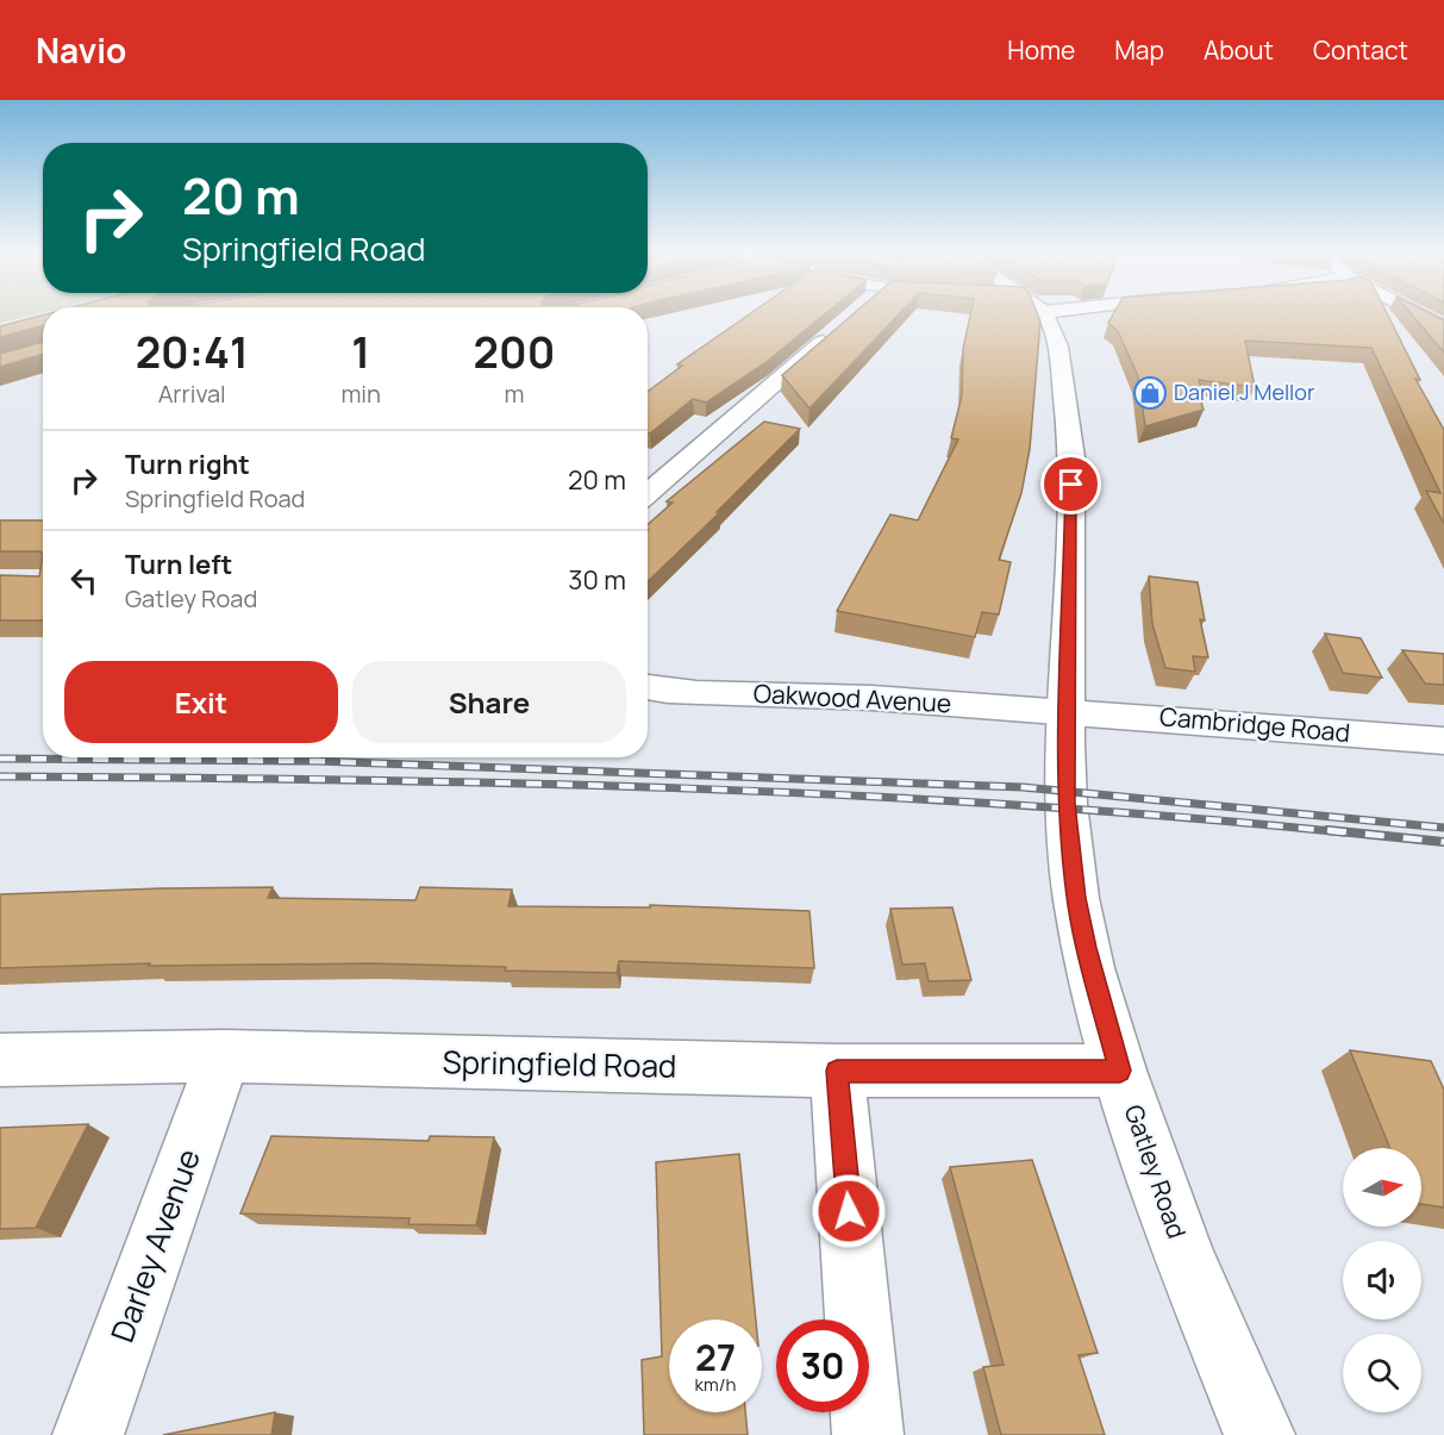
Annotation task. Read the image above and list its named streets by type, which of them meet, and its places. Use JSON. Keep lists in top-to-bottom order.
{
  "streets": {
    "street": [
      "Oakwood Avenue",
      "Cambridge Road",
      "Springfield Road",
      "Gatley Road",
      "Darley Avenue"
    ]
  },
  "crossings": [
    ["Oakwood Avenue", "Cambridge Road"],
    ["Oakwood Avenue", "Gatley Road"],
    ["Cambridge Road", "Gatley Road"],
    ["Springfield Road", "Gatley Road"],
    ["Springfield Road", "Darley Avenue"]
  ],
  "places": {
    "shop": ["Daniel J Mellor"]
  },
  "north": "right",
  "page": {
    "header": "Navio",
    "nav": [
      "Home",
      "Map",
      "About",
      "Contact"
    ],
    "turn": ["20 m", "Springfield Road"],
    "eta": [
      "20:41",
      "Arrival",
      "1",
      "min",
      "200",
      "m"
    ],
    "list": [
      {
        "name": "Turn right",
        "note": "Springfield Road",
        "value": "20 m"
      },
      {
        "name": "Turn left",
        "note": "Gatley Road",
        "value": "30 m"
      }
    ],
    "buttons": ["Exit", "Share"],
    "speed": "27 km/h",
    "limit": "30"
  }
}
